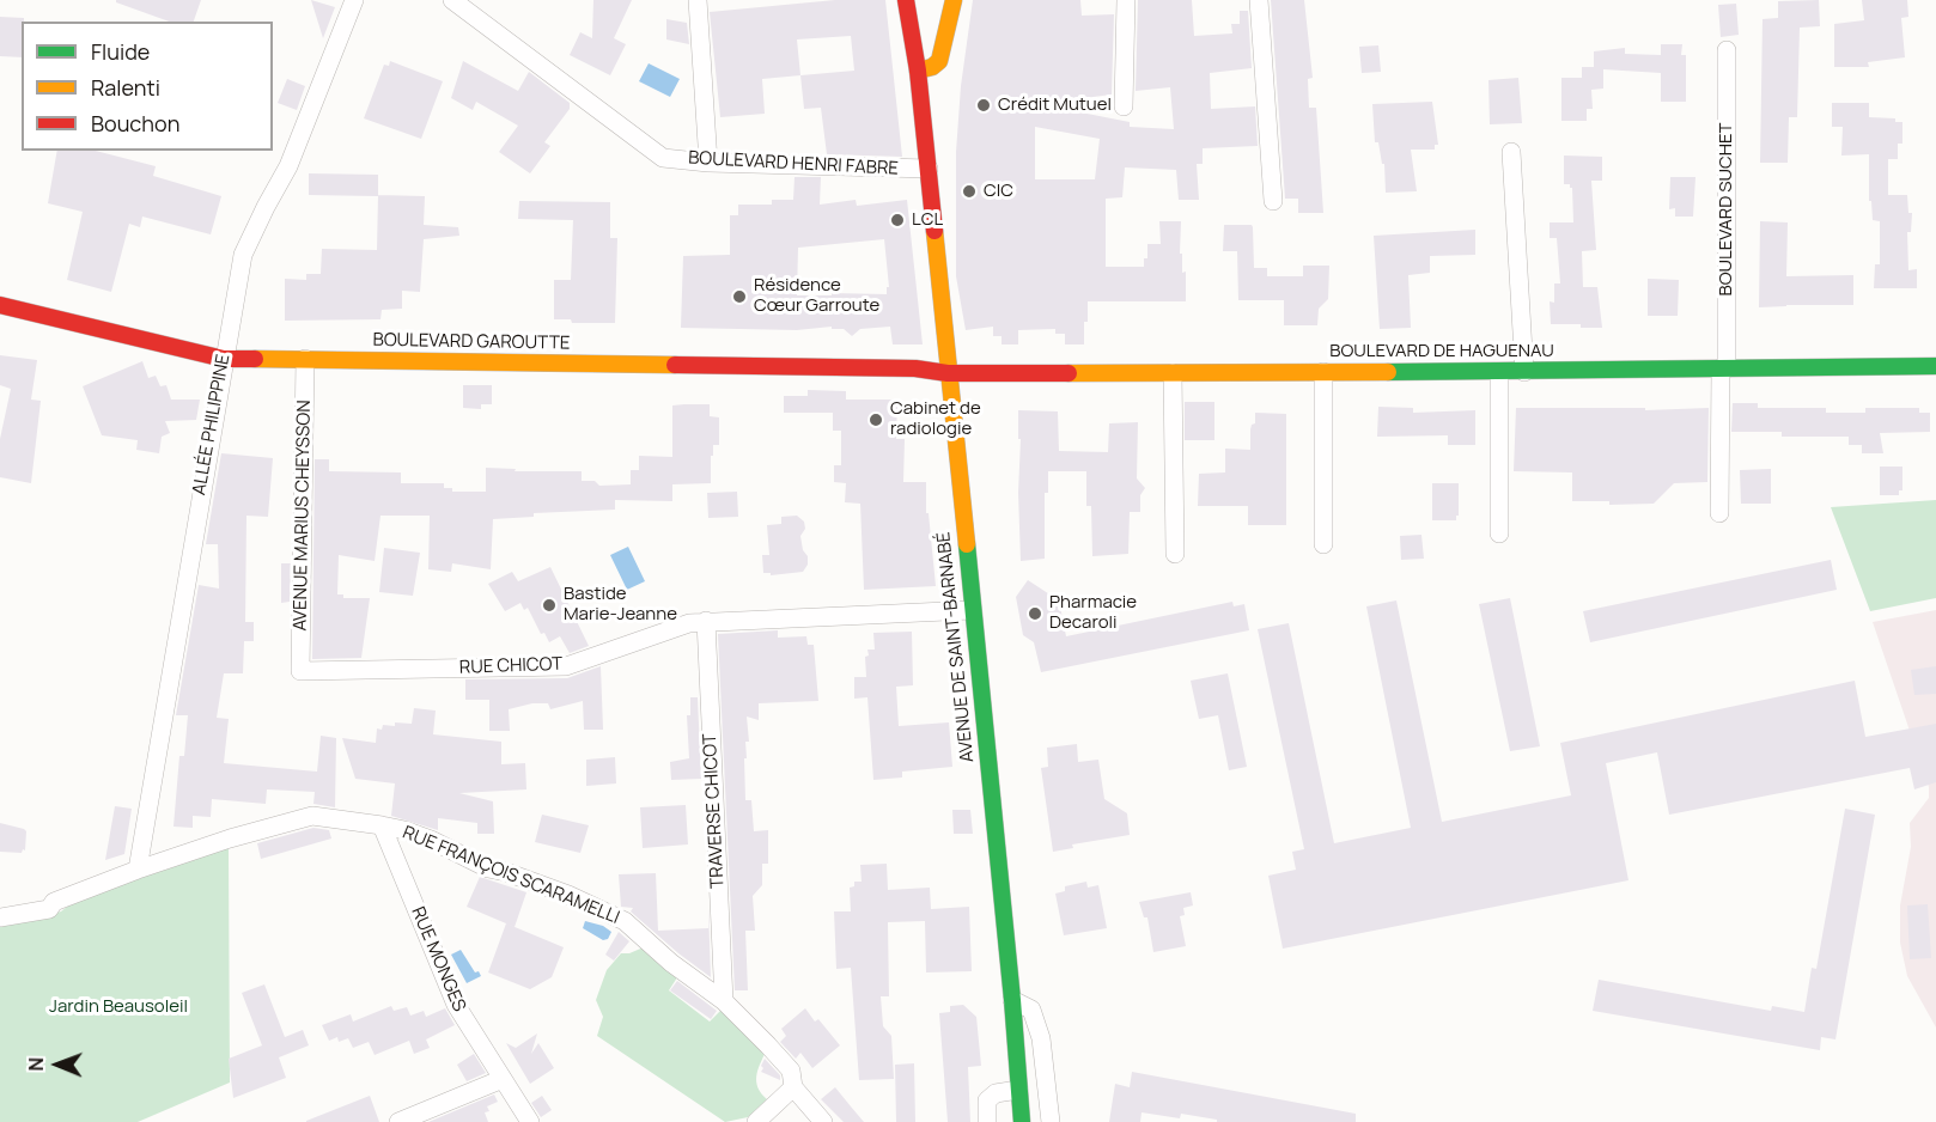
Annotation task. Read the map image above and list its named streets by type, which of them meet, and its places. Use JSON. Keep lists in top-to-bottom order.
{
  "streets": {
    "street": [
      "BOULEVARD HENRI FABRE",
      "BOULEVARD SUCHET",
      "BOULEVARD GAROUTTE",
      "BOULEVARD DE HAGUENAU",
      "ALLÉE PHILIPPINE",
      "AVENUE MARIUS CHEYSSON",
      "AVENUE DE SAINT-BARNABÉ",
      "RUE CHICOT",
      "TRAVERSE CHICOT",
      "RUE FRANÇOIS SCARAMELLI",
      "RUE MONGES"
    ]
  },
  "crossings": [
    ["BOULEVARD HENRI FABRE", "AVENUE DE SAINT-BARNABÉ"],
    ["BOULEVARD SUCHET", "BOULEVARD DE HAGUENAU"],
    ["BOULEVARD GAROUTTE", "BOULEVARD DE HAGUENAU"],
    ["BOULEVARD GAROUTTE", "ALLÉE PHILIPPINE"],
    ["BOULEVARD GAROUTTE", "AVENUE MARIUS CHEYSSON"],
    ["BOULEVARD GAROUTTE", "AVENUE DE SAINT-BARNABÉ"],
    ["BOULEVARD DE HAGUENAU", "AVENUE DE SAINT-BARNABÉ"],
    ["ALLÉE PHILIPPINE", "RUE FRANÇOIS SCARAMELLI"],
    ["AVENUE MARIUS CHEYSSON", "RUE CHICOT"],
    ["AVENUE DE SAINT-BARNABÉ", "RUE CHICOT"],
    ["RUE CHICOT", "TRAVERSE CHICOT"],
    ["TRAVERSE CHICOT", "RUE FRANÇOIS SCARAMELLI"],
    ["RUE FRANÇOIS SCARAMELLI", "RUE MONGES"]
  ],
  "parks": ["Jardin Beausoleil"],
  "places": [
    "Crédit Mutuel",
    "CIC",
    "LCL",
    "Résidence Cœur Garroute",
    "Cabinet de radiologie",
    "Bastide Marie-Jeanne",
    "Pharmacie Decaroli"
  ],
  "legend": ["Fluide", "Ralenti", "Bouchon"],
  "north": "left"
}
